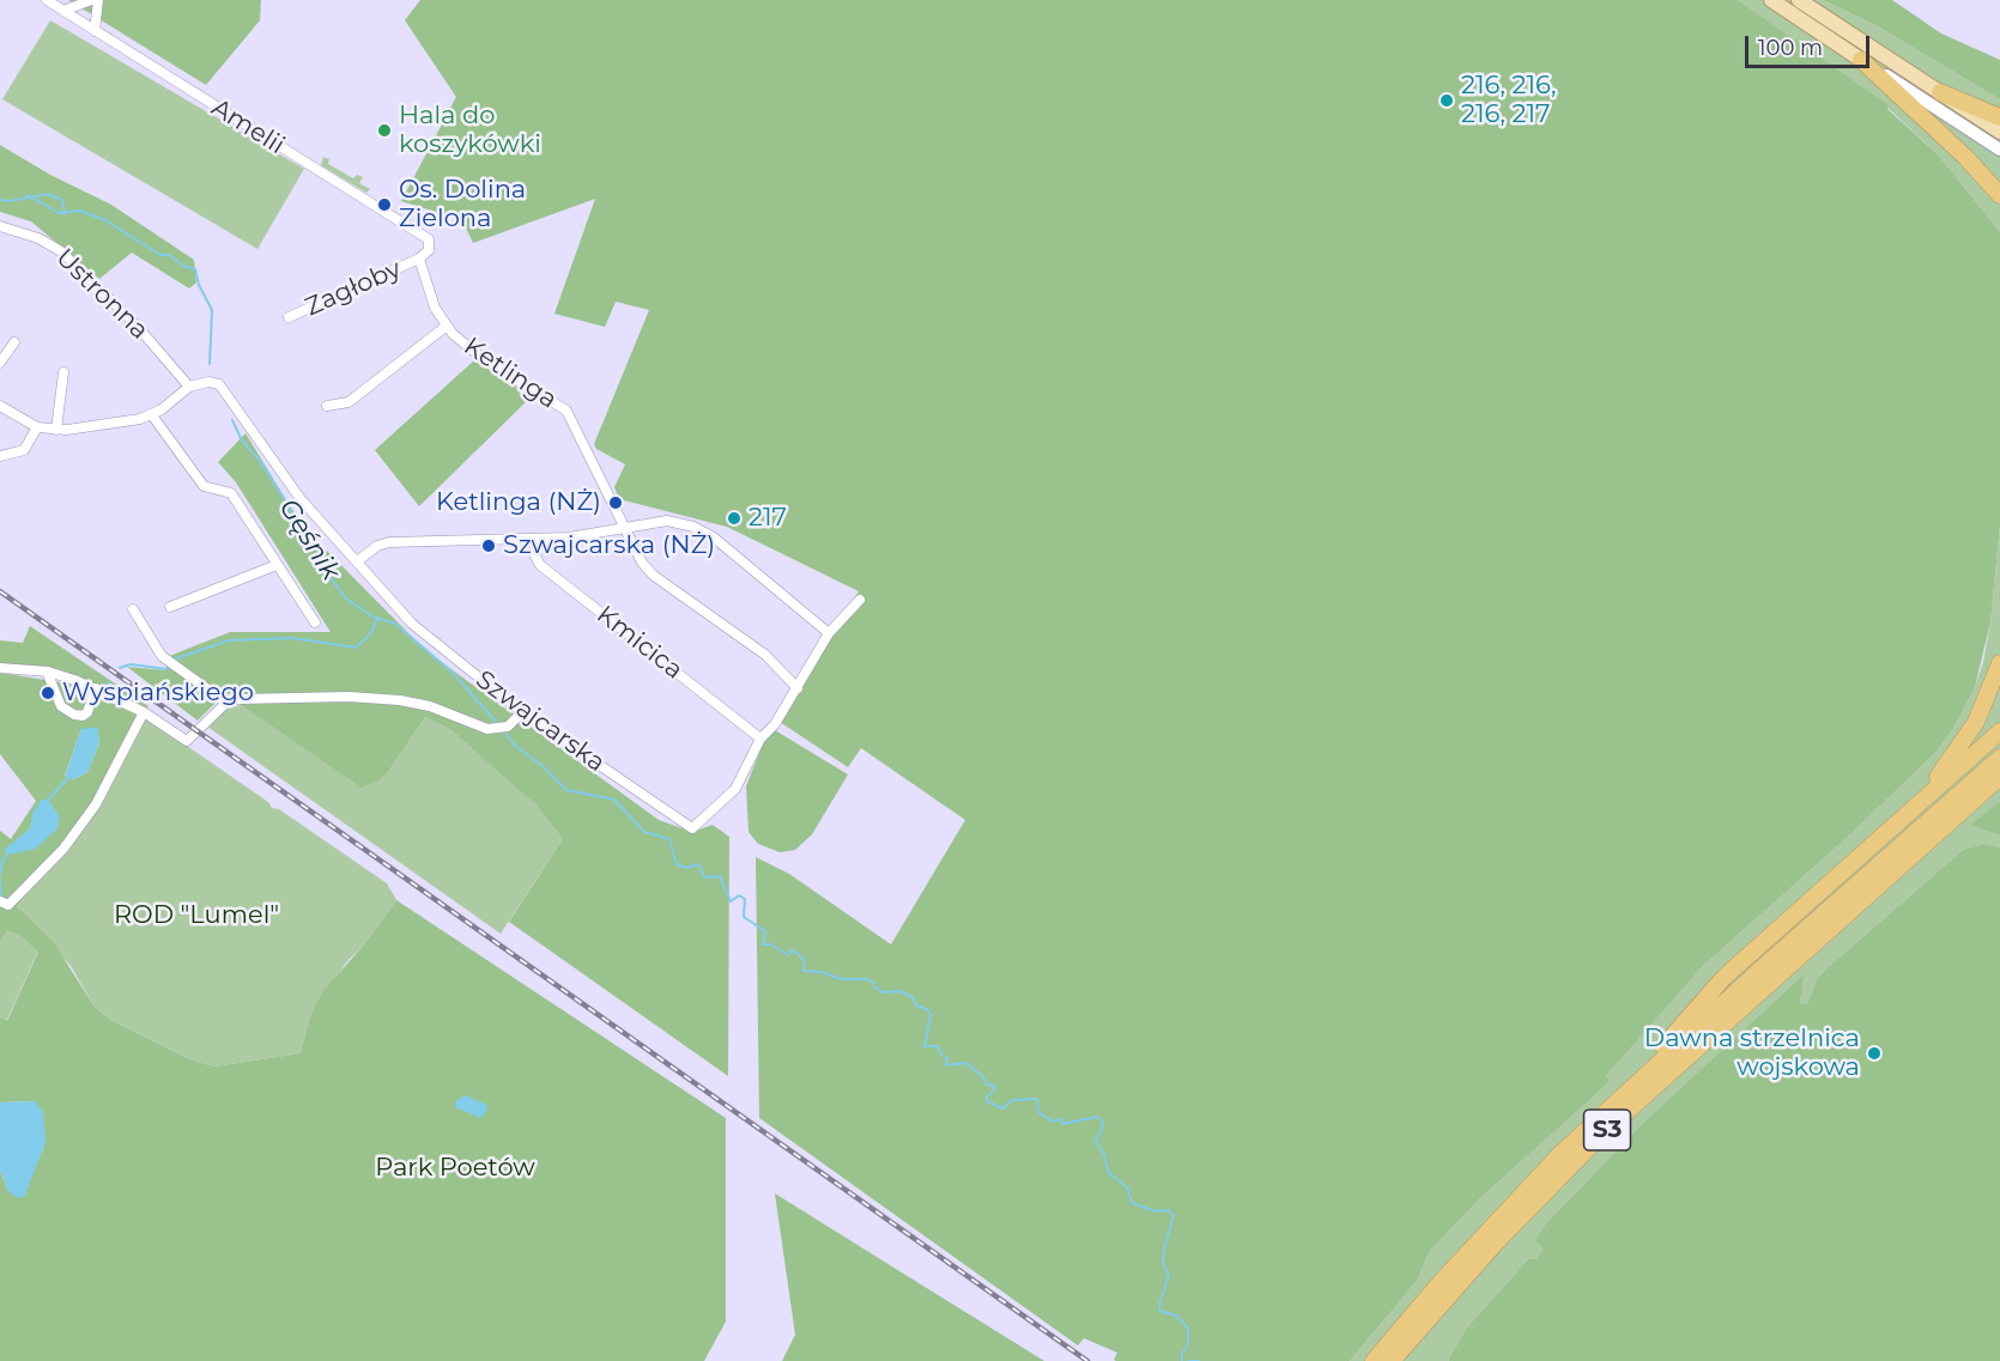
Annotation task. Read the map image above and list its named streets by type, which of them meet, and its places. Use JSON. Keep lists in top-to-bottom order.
{
  "streets": {
    "highway": ["S3"],
    "street": [
      "Amelii",
      "Zagłoby",
      "Ustronna",
      "Ketlinga",
      "Kmicica",
      "Szwajcarska"
    ]
  },
  "crossings": [
    ["Amelii", "Zagłoby"],
    ["Amelii", "Ketlinga"],
    ["Zagłoby", "Ketlinga"],
    ["Ustronna", "Szwajcarska"],
    ["Ketlinga", "Szwajcarska"],
    ["Kmicica", "Szwajcarska"]
  ],
  "water": ["Gęśnik"],
  "parks": ["ROD \"Lumel\"", "Park Poetów"],
  "places": [
    "216, 216, 216, 217",
    "Hala do koszykówki",
    "Os. Dolina Zielona",
    "Ketlinga (NŻ)",
    "217",
    "Szwajcarska (NŻ)",
    "Wyspiańskiego",
    "Dawna strzelnica wojskowa"
  ],
  "scale_bar": "100 m"
}
